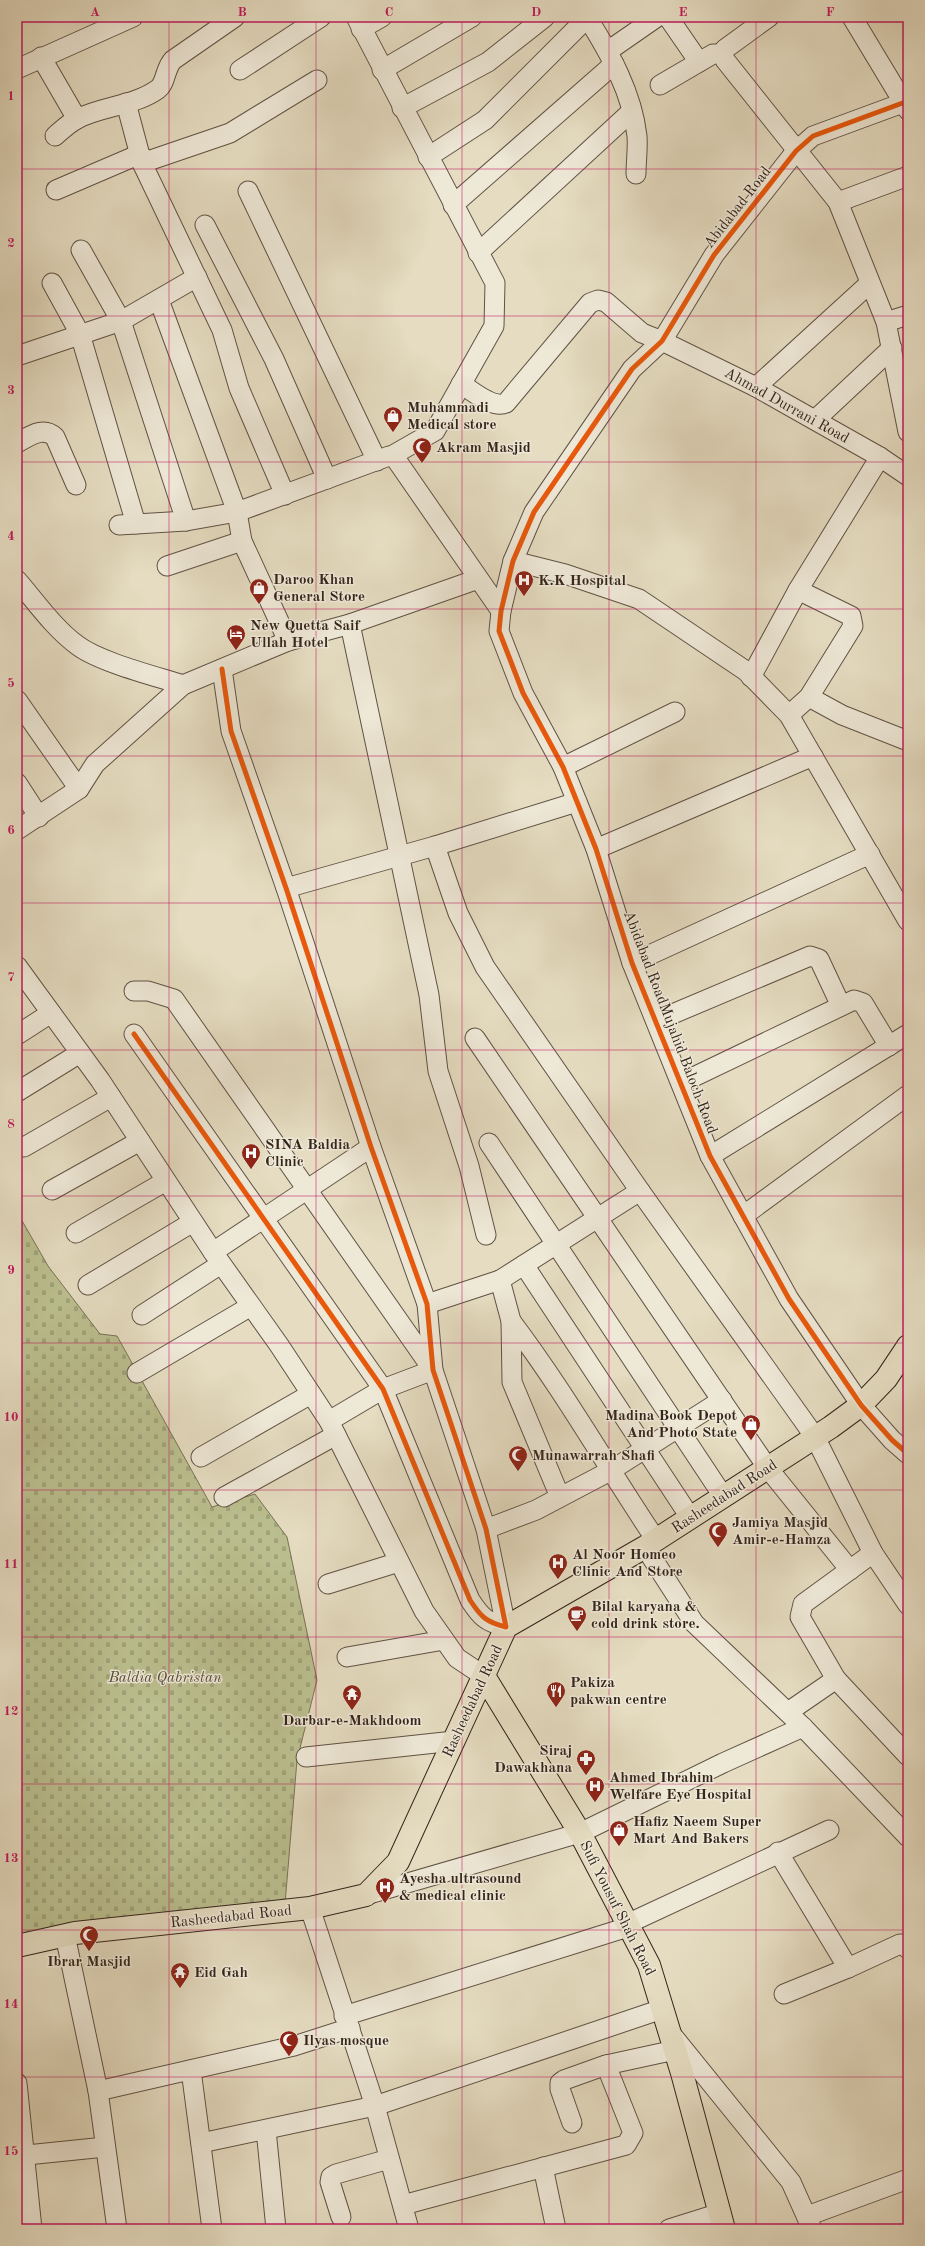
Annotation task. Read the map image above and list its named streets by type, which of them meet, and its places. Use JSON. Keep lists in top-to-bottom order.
{
  "streets": {
    "main road": ["Rasheedabad Road", "Sufi Yousuf Shah Road"],
    "street": ["Abidabad Road", "Ahmad Durrani Road", "Abidabad RoadMujahid Baloch Road"]
  },
  "crossings": [
    ["Abidabad Road", "Ahmad Durrani Road"],
    ["Abidabad Road", "Abidabad RoadMujahid Baloch Road"],
    ["Ahmad Durrani Road", "Abidabad RoadMujahid Baloch Road"],
    ["Abidabad RoadMujahid Baloch Road", "Rasheedabad Road"],
    ["Rasheedabad Road", "Sufi Yousuf Shah Road"]
  ],
  "parks": ["Baldia Qabristan"],
  "places": {
    "shop": [
      "Muhammadi Medical store",
      "Daroo Khan General Store",
      "Madina Book Depot And Photo State",
      "Hafiz Naeem Super Mart And Bakers"
    ],
    "mosque": [
      "Akram Masjid",
      "Munawarrah Shafi",
      "Jamiya Masjid Amir-e-Hamza",
      "Ibrar Masjid",
      "Ilyas mosque"
    ],
    "hospital": [
      "K.K Hospital",
      "SINA Baldia Clinic",
      "Al Noor Homeo Clinic And Store",
      "Ahmed Ibrahim Welfare Eye Hospital",
      "Ayesha ultrasound & medical clinic"
    ],
    "hotel": ["New Quetta Saif Ullah Hotel"],
    "cafe": ["Bilal karyana & cold drink store."],
    "restaurant": ["Pakiza pakwan centre"],
    "temple": ["Darbar-e-Makhdoom", "Eid Gah"],
    "pharmacy": ["Siraj Dawakhana"]
  },
  "grid": {
    "columns": [
      "A",
      "B",
      "C",
      "D",
      "E",
      "F"
    ],
    "rows": [
      "1",
      "2",
      "3",
      "4",
      "5",
      "6",
      "7",
      "8",
      "9",
      "10",
      "11",
      "12",
      "13",
      "14",
      "15"
    ]
  }
}
